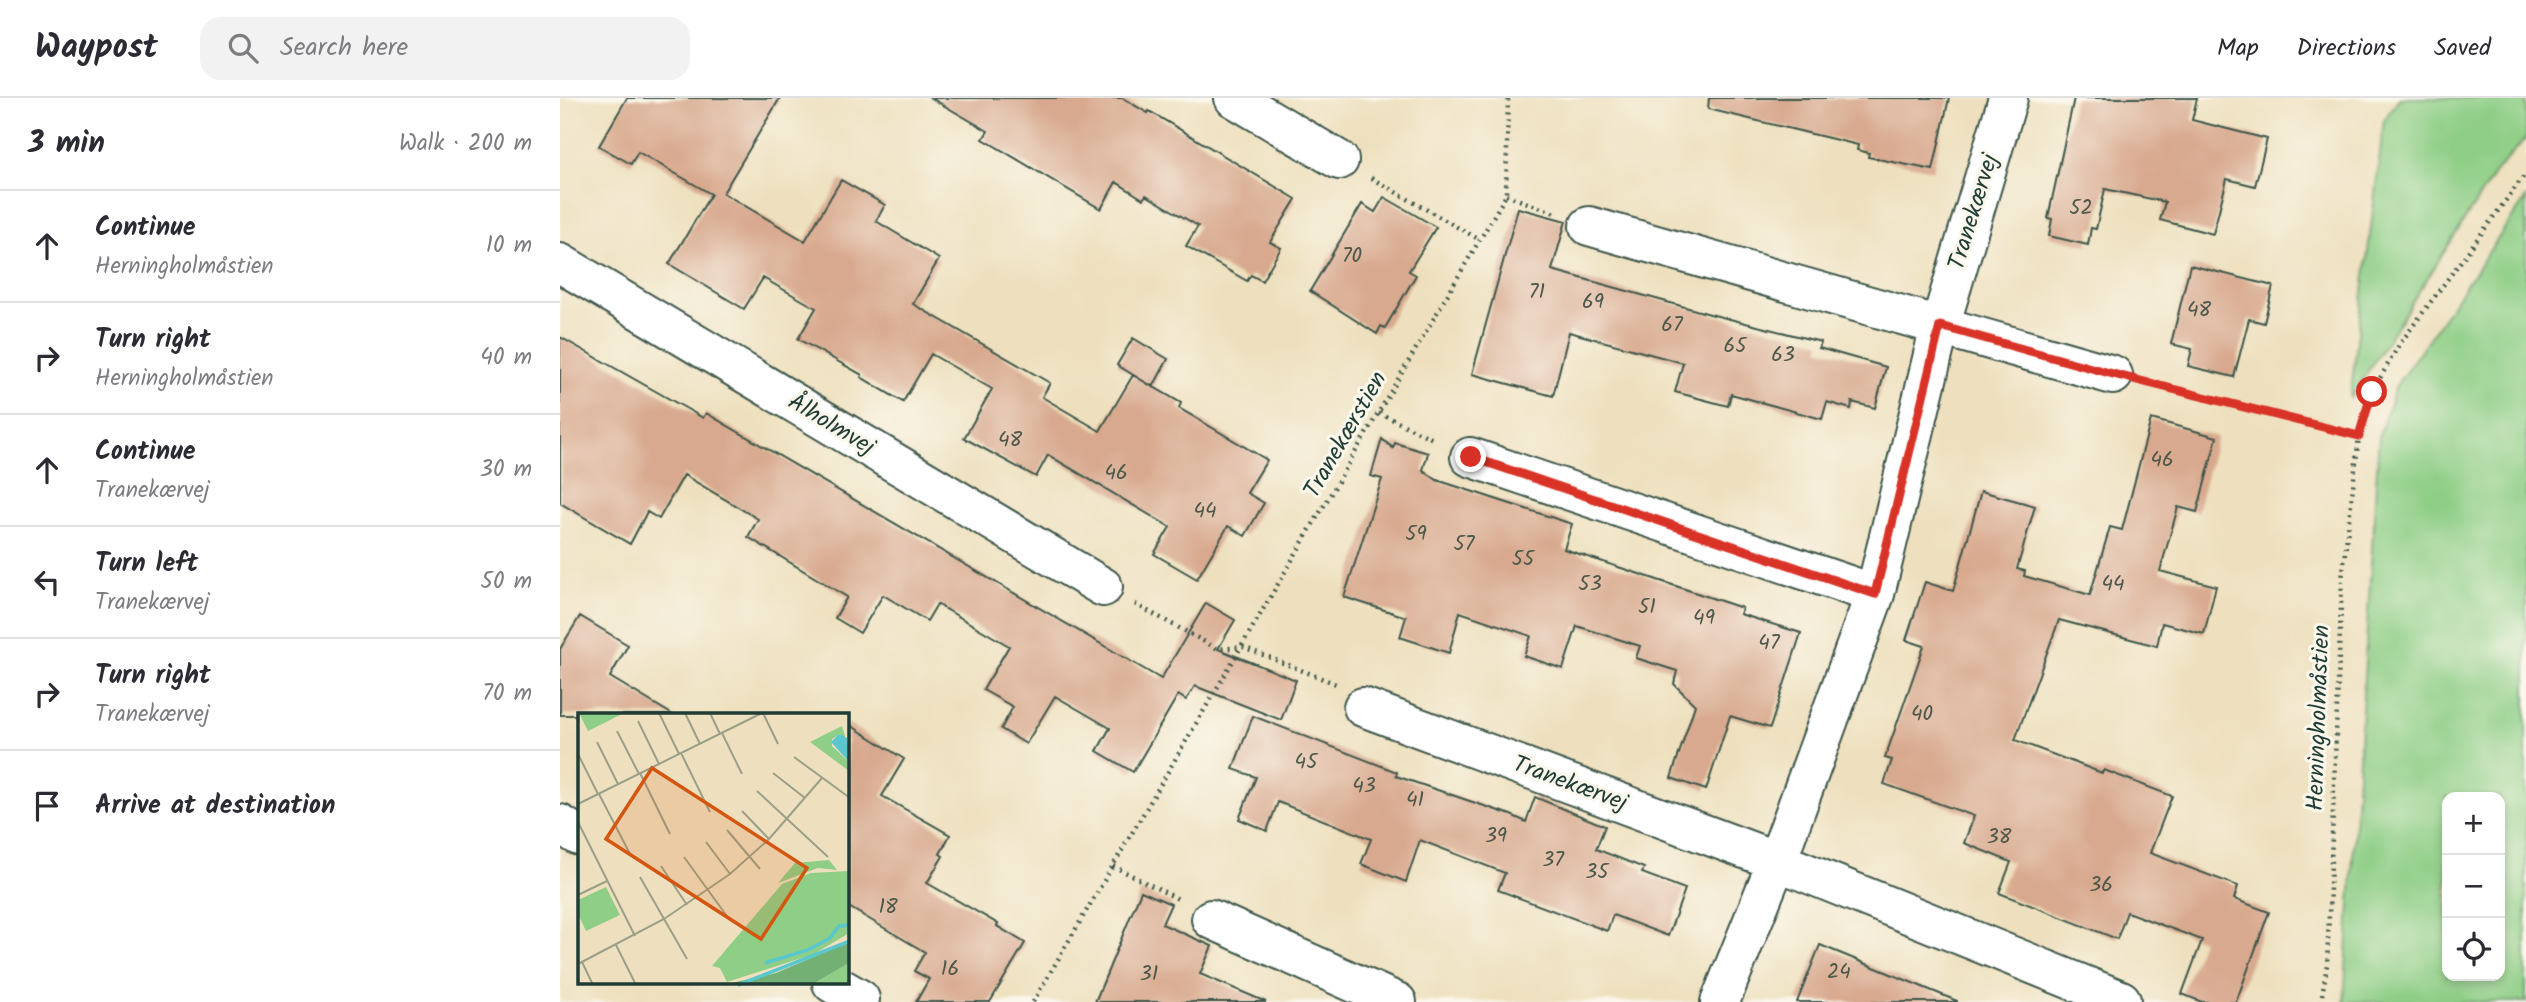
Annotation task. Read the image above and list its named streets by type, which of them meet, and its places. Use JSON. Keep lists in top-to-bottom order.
{
  "streets": {
    "street": ["Tranekærvej", "Ålholmvej"],
    "path": ["Tranekærstien", "Herningholmåstien"]
  },
  "house_numbers": [
    "52",
    "70",
    "71",
    "69",
    "48",
    "67",
    "65",
    "63",
    "48",
    "46",
    "46",
    "44",
    "59",
    "57",
    "55",
    "53",
    "44",
    "51",
    "49",
    "47",
    "40",
    "45",
    "43",
    "41",
    "39",
    "38",
    "37",
    "35",
    "36",
    "18",
    "16",
    "24",
    "31"
  ],
  "page": {
    "header": "Waypost",
    "search": "Search here",
    "nav": ["Map", "Directions", "Saved"],
    "heading": ["3 min", "Walk · 200 m"],
    "list": [
      ["Continue", "Herningholmåstien", "10 m"],
      ["Turn right", "Herningholmåstien", "40 m"],
      ["Continue", "Tranekærvej", "30 m"],
      ["Turn left", "Tranekærvej", "50 m"],
      ["Turn right", "Tranekærvej", "70 m"],
      "Arrive at destination"
    ],
    "map_buttons": ["+", "−"]
  }
}
